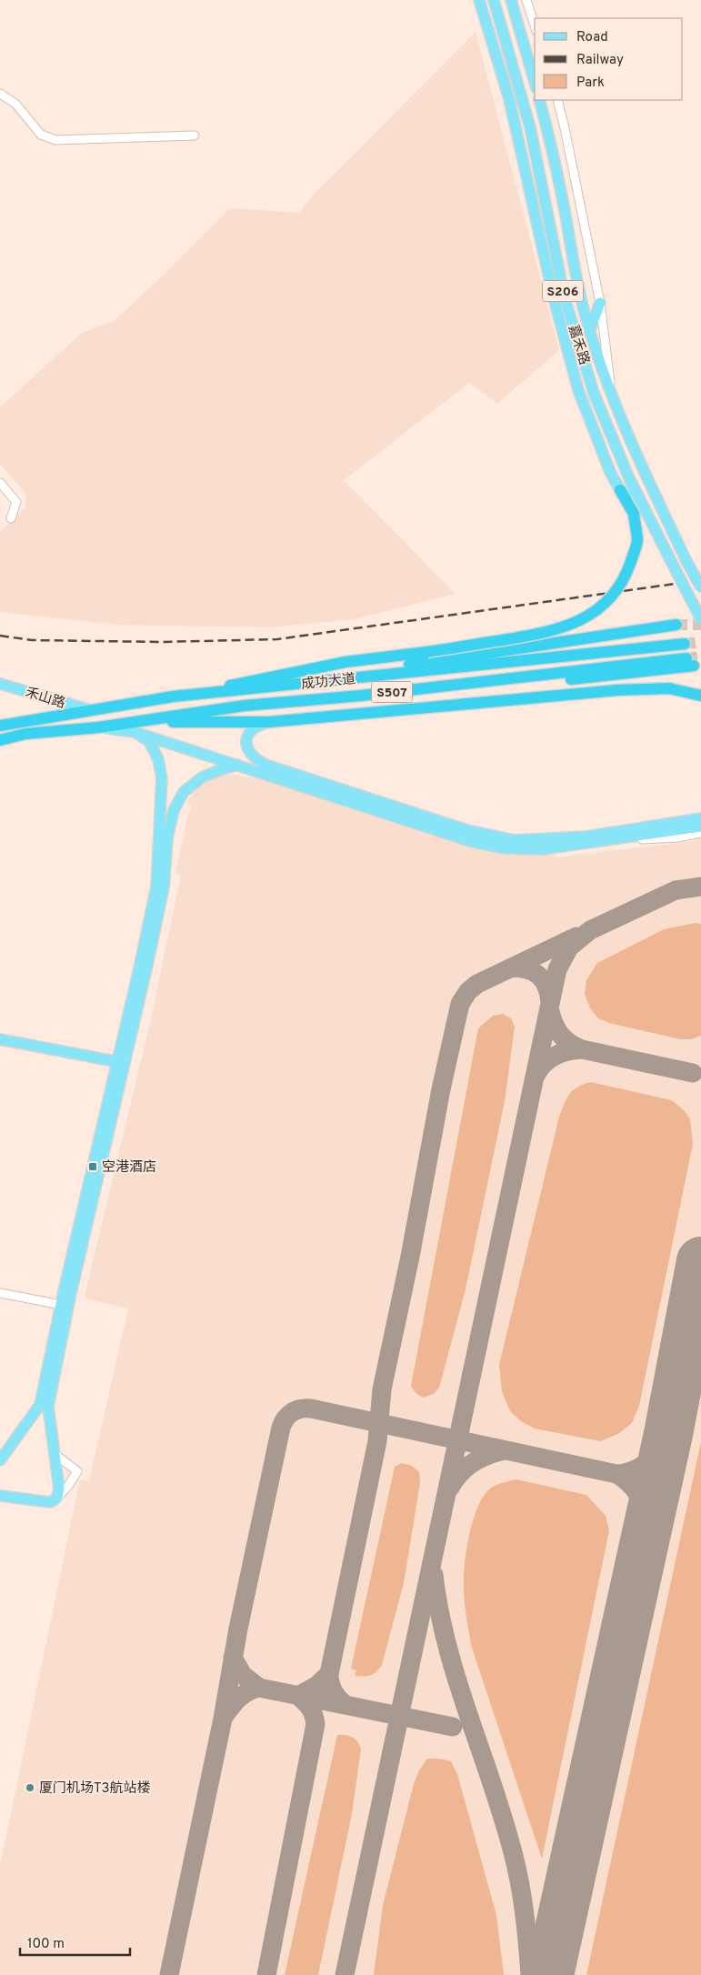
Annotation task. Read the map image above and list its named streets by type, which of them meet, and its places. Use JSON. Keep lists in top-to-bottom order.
{
  "streets": {
    "highway": ["成功大道", "S507"],
    "main road": ["S206", "嘉禾路", "禾山路"]
  },
  "crossings": [
    ["成功大道", "S507"],
    ["成功大道", "禾山路"]
  ],
  "places": {
    "transit": ["空港酒店"],
    "other": ["厦门机场T3航站楼"]
  },
  "legend": ["Road", "Railway", "Park"],
  "scale_bar": "100 m"
}
